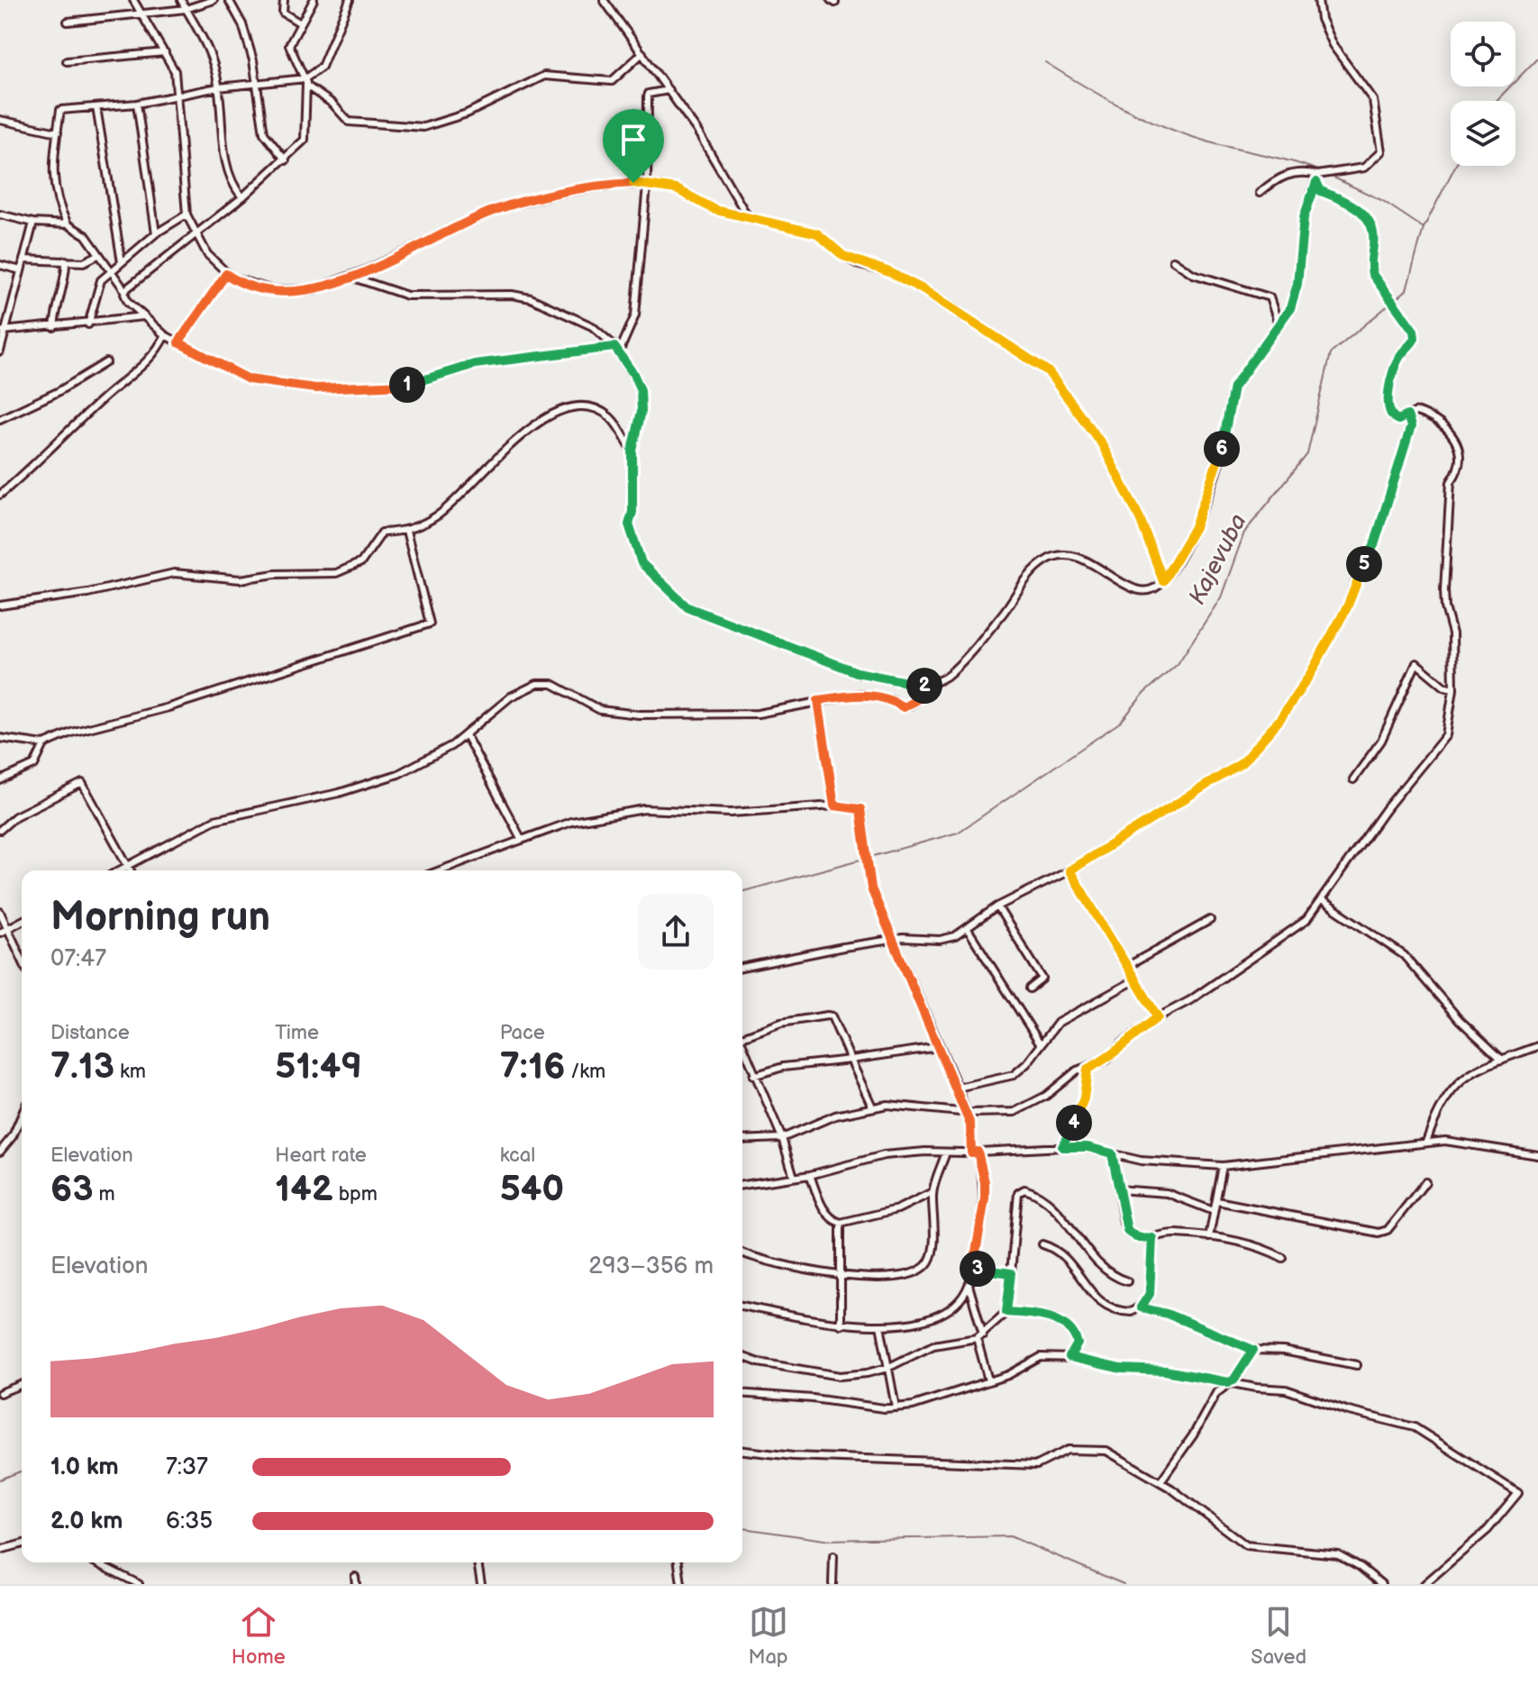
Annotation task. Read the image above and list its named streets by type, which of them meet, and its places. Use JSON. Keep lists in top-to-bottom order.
{
  "water": ["Kajevuba"],
  "page": {
    "pins": [
      "1",
      "6",
      "5",
      "2",
      "4",
      "3"
    ],
    "heading": ["Morning run", "07:47"],
    "stats": [
      ["Distance", "7.13 km"],
      ["Time", "51:49"],
      ["Pace", "7:16 /km"],
      ["Elevation", "63 m"],
      ["Heart rate", "142 bpm"],
      ["kcal", "540"]
    ],
    "chart": ["Elevation", "293–356 m"],
    "list": [
      {
        "name": "1.0 km",
        "note": "7:37"
      },
      {
        "name": "2.0 km",
        "note": "6:35"
      }
    ],
    "tabs": ["Home", "Map", "Saved"]
  }
}
